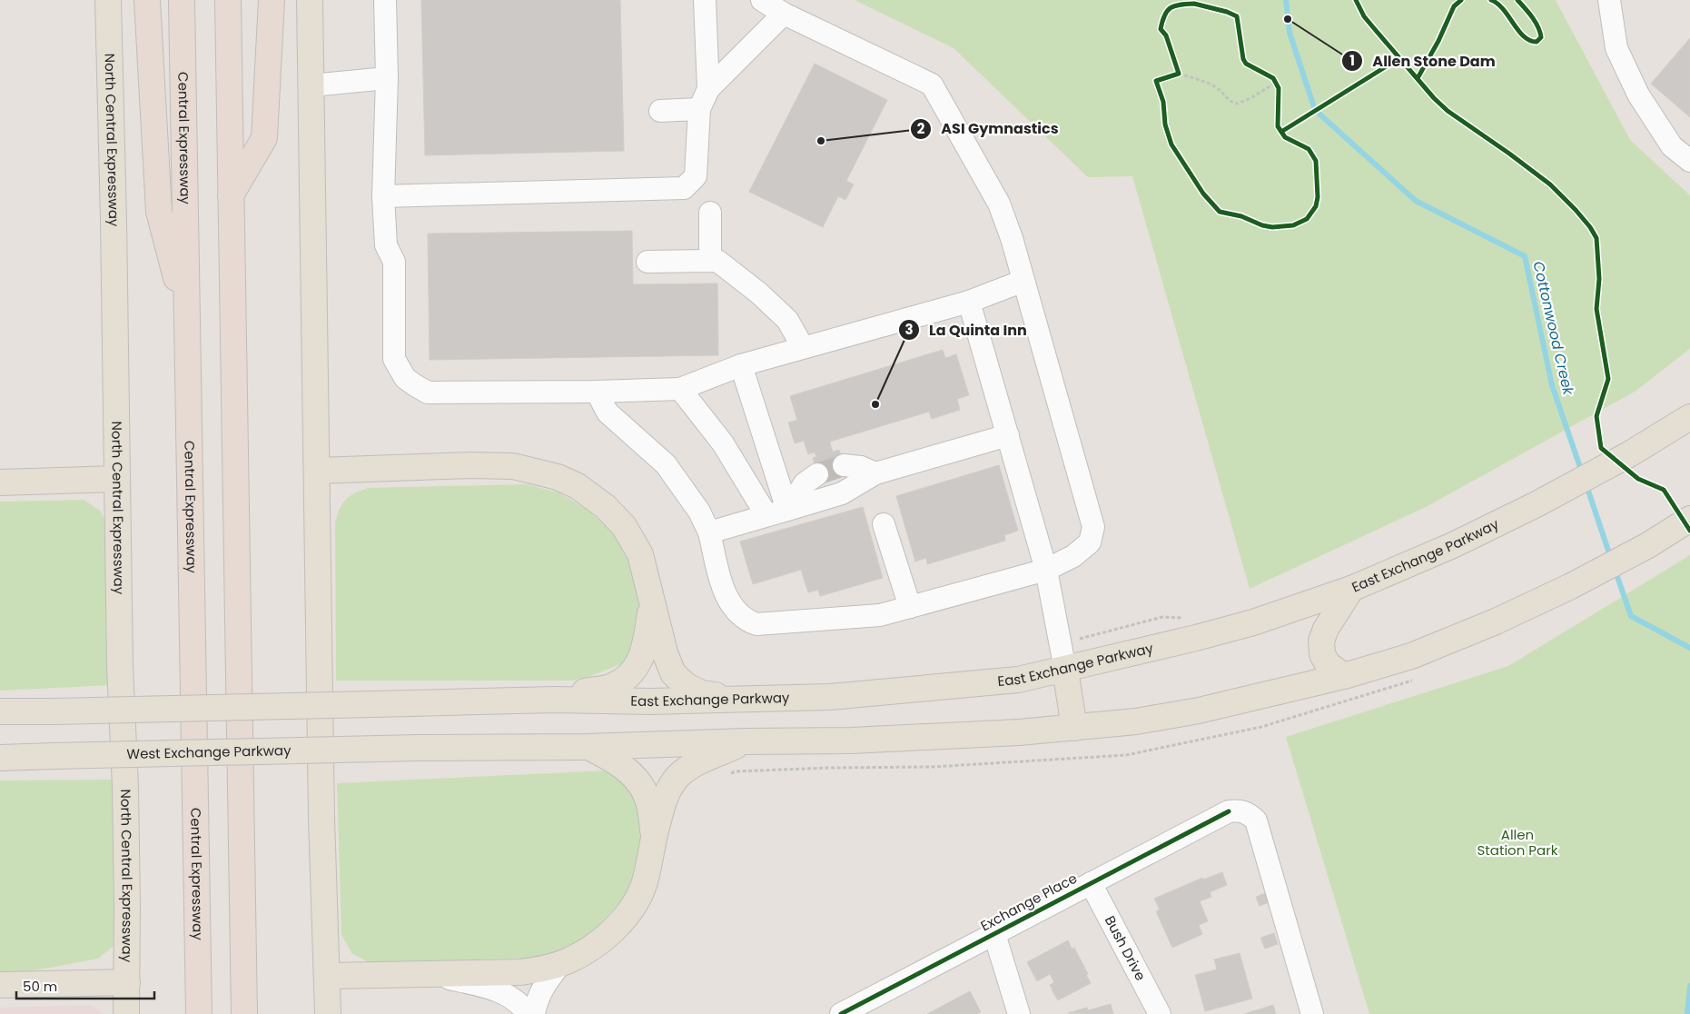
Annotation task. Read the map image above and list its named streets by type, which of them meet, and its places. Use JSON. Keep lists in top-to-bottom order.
{
  "streets": {
    "highway": ["Central Expressway"],
    "main road": ["North Central Expressway", "East Exchange Parkway", "West Exchange Parkway"],
    "street": ["Exchange Place", "Bush Drive"]
  },
  "crossings": [
    ["Exchange Place", "Bush Drive"]
  ],
  "water": ["Cottonwood Creek"],
  "parks": ["Allen Station Park"],
  "places": ["Allen Stone Dam", "ASI Gymnastics", "La Quinta Inn"],
  "scale_bar": "50 m"
}
